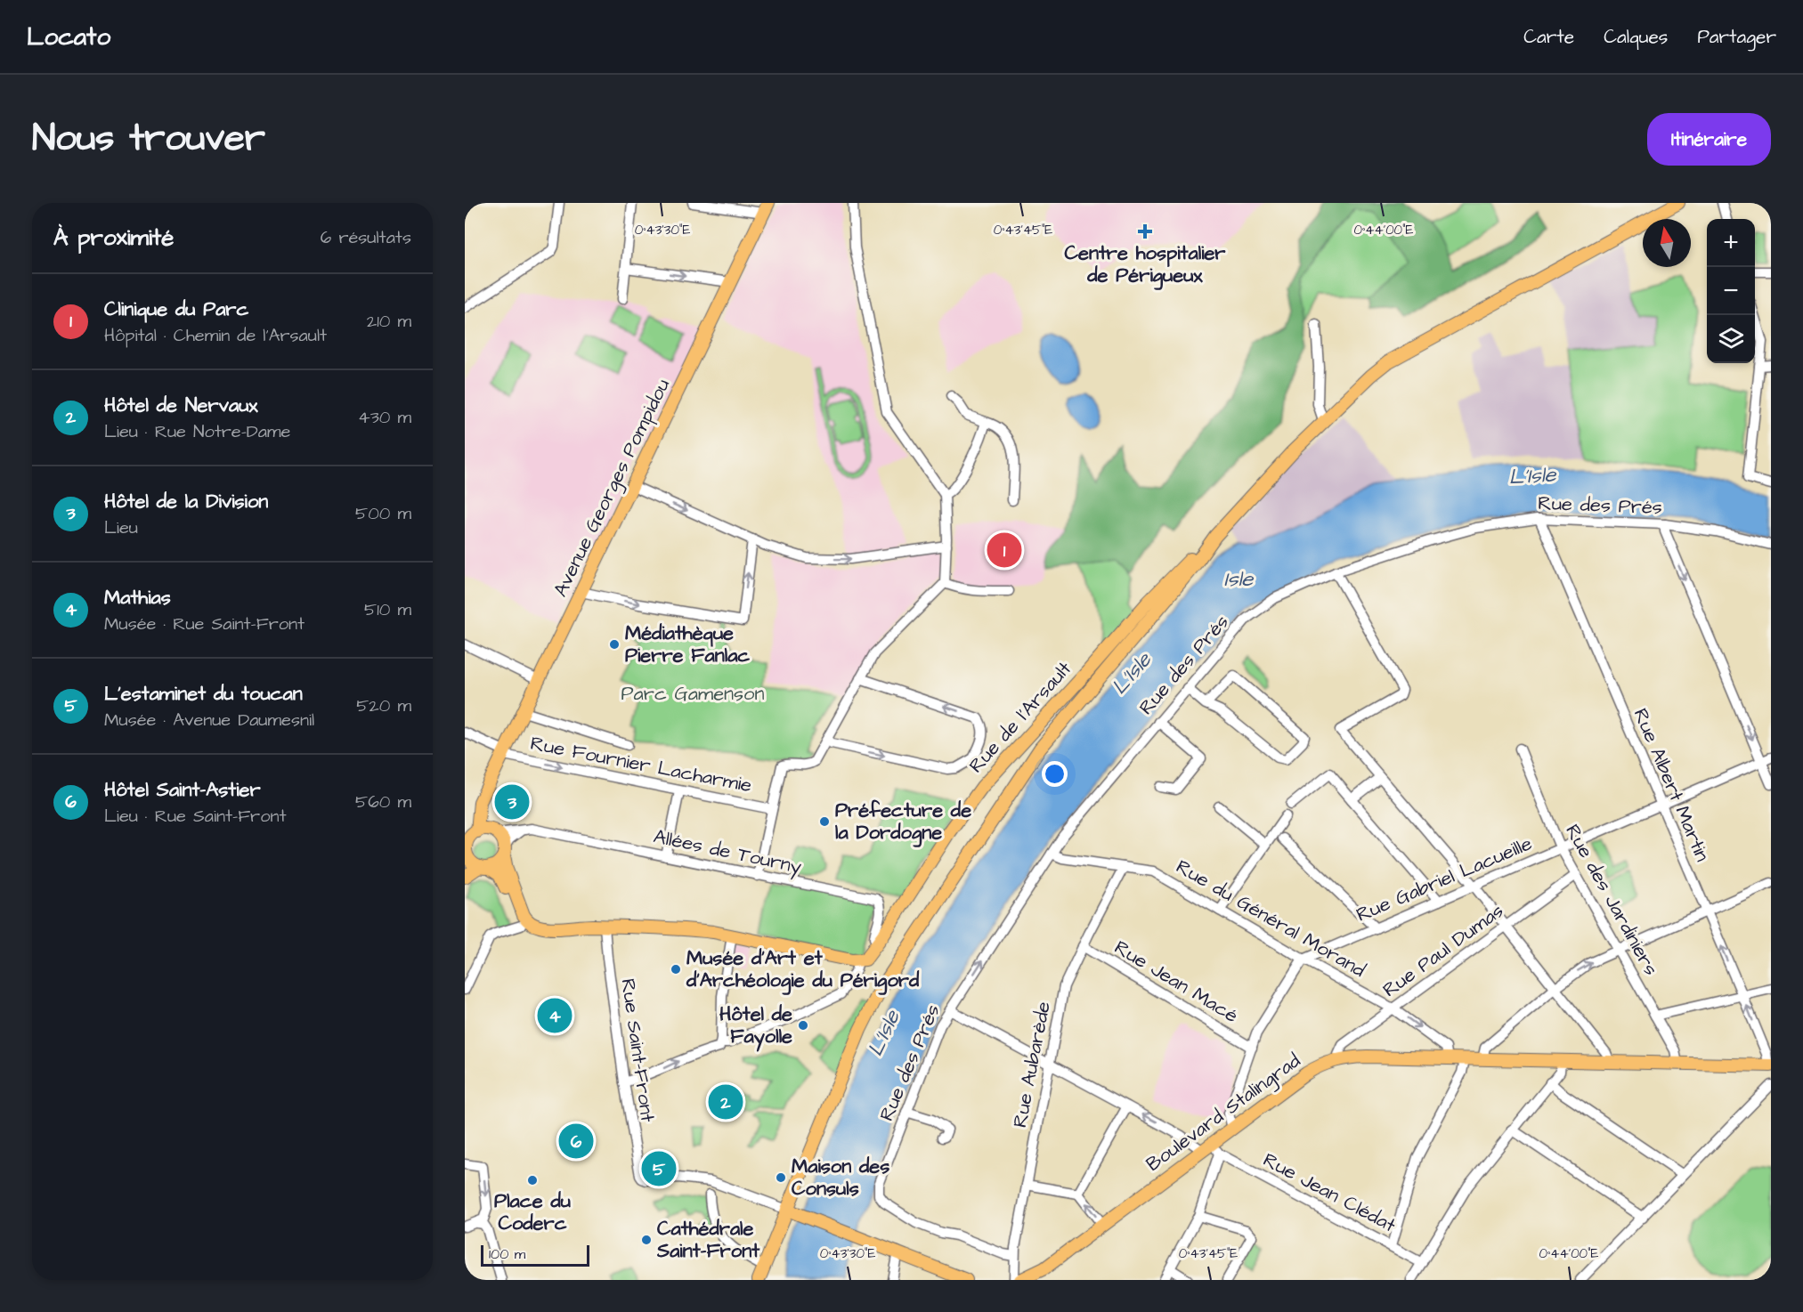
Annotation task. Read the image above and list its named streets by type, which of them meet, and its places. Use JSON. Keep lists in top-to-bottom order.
{
  "streets": {
    "main road": ["Avenue Georges Pompidou", "Rue de l'Arsault", "Boulevard Stalingrad"],
    "street": [
      "Rue des Prés",
      "Rue Fournier Lacharmie",
      "Rue Albert Martin",
      "Allées de Tourny",
      "Rue Gabriel Lacueille",
      "Rue des Jardiniers",
      "Rue du Général Morand",
      "Rue Paul Dumas",
      "Rue Jean Macé",
      "Rue Saint-Front",
      "Rue Aubarède",
      "Rue Jean Clédat"
    ]
  },
  "crossings": [
    ["Avenue Georges Pompidou", "Rue Fournier Lacharmie"],
    ["Avenue Georges Pompidou", "Allées de Tourny"],
    ["Rue des Prés", "Rue Albert Martin"],
    ["Rue des Prés", "Rue du Général Morand"],
    ["Rue des Prés", "Rue Aubarède"],
    ["Rue des Prés", "Rue Jean Clédat"],
    ["Rue de l'Arsault", "Allées de Tourny"],
    ["Rue Albert Martin", "Rue Gabriel Lacueille"],
    ["Rue Albert Martin", "Boulevard Stalingrad"],
    ["Rue Gabriel Lacueille", "Rue des Jardiniers"],
    ["Rue Gabriel Lacueille", "Rue du Général Morand"],
    ["Rue des Jardiniers", "Rue Paul Dumas"],
    ["Rue des Jardiniers", "Boulevard Stalingrad"],
    ["Rue du Général Morand", "Rue Paul Dumas"],
    ["Rue du Général Morand", "Rue Aubarède"],
    ["Rue du Général Morand", "Boulevard Stalingrad"],
    ["Rue Paul Dumas", "Boulevard Stalingrad"],
    ["Rue Jean Macé", "Rue Aubarède"],
    ["Rue Aubarède", "Rue Jean Clédat"],
    ["Boulevard Stalingrad", "Rue Jean Clédat"]
  ],
  "water": ["L'Isle", "Isle"],
  "parks": ["Parc Gamenson"],
  "places": {
    "health": ["Centre hospitalier de Périgueux"],
    "other": [
      "Médiathèque Pierre Fanlac",
      "Préfecture de la Dordogne",
      "Musée d'Art et d'Archéologie du Périgord",
      "Hôtel de Fayolle",
      "Maison des Consuls",
      "Place du Coderc",
      "Cathédrale Saint-Front"
    ]
  },
  "scale_bar": "100 m",
  "north": "top",
  "page": {
    "header": "Locato",
    "nav": ["Carte", "Calques", "Partager"],
    "title": "Nous trouver",
    "buttons": "Itinéraire",
    "heading": ["À proximité", "6 résultats"],
    "map_buttons": ["+", "−"],
    "list": [
      {
        "mark": "1",
        "name": "Clinique du Parc",
        "note": "Hôpital · Chemin de l'Arsault",
        "value": "210 m"
      },
      {
        "mark": "2",
        "name": "Hôtel de Nervaux",
        "note": "Lieu · Rue Notre-Dame",
        "value": "430 m"
      },
      {
        "mark": "3",
        "name": "Hôtel de la Division",
        "note": "Lieu",
        "value": "500 m"
      },
      {
        "mark": "4",
        "name": "Mathias",
        "note": "Musée · Rue Saint-Front",
        "value": "510 m"
      },
      {
        "mark": "5",
        "name": "L'estaminet du toucan",
        "note": "Musée · Avenue Daumesnil",
        "value": "520 m"
      },
      {
        "mark": "6",
        "name": "Hôtel Saint-Astier",
        "note": "Lieu · Rue Saint-Front",
        "value": "560 m"
      }
    ],
    "pins": [
      "1",
      "3",
      "4",
      "2",
      "6",
      "5"
    ],
    "scale": "100 m"
  },
  "coordinates": ["0°43'30\"E", "0°43'45\"E", "0°44'00\"E"]
}
